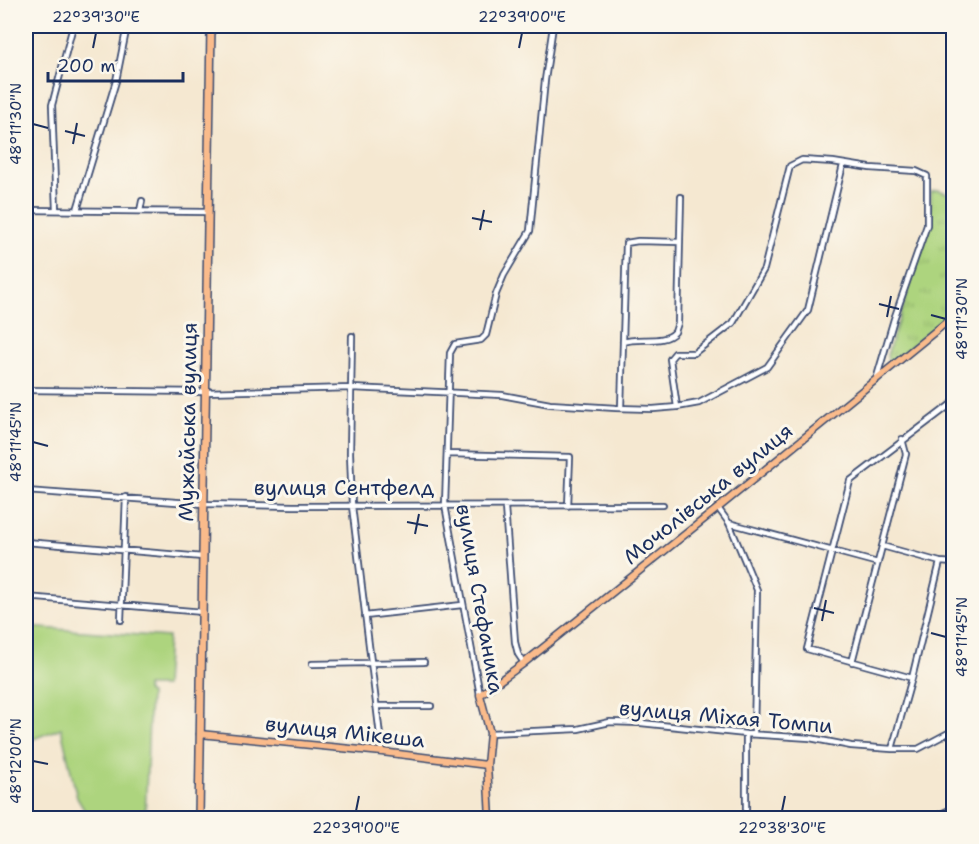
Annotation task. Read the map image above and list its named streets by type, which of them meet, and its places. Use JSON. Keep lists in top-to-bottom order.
{
  "streets": {
    "highway": ["Мужайська вулиця"],
    "main road": ["Мочолівська вулиця", "вулиця Стефаника", "вулиця Мікеша"],
    "street": ["вулиця Сентфелд", "вулиця Міхая Томпи"]
  },
  "crossings": [
    ["Мужайська вулиця", "вулиця Сентфелд"],
    ["Мужайська вулиця", "вулиця Мікеша"],
    ["вулиця Сентфелд", "вулиця Стефаника"],
    ["Мочолівська вулиця", "вулиця Стефаника"],
    ["вулиця Стефаника", "вулиця Міхая Томпи"],
    ["вулиця Стефаника", "вулиця Мікеша"]
  ],
  "scale_bar": "200 m",
  "coordinates": [
    "22°39'30\"E",
    "22°39'00\"E",
    "48°11'30\"N",
    "48°11'45\"N",
    "48°12'00\"N",
    "22°38'30\"E"
  ]
}
